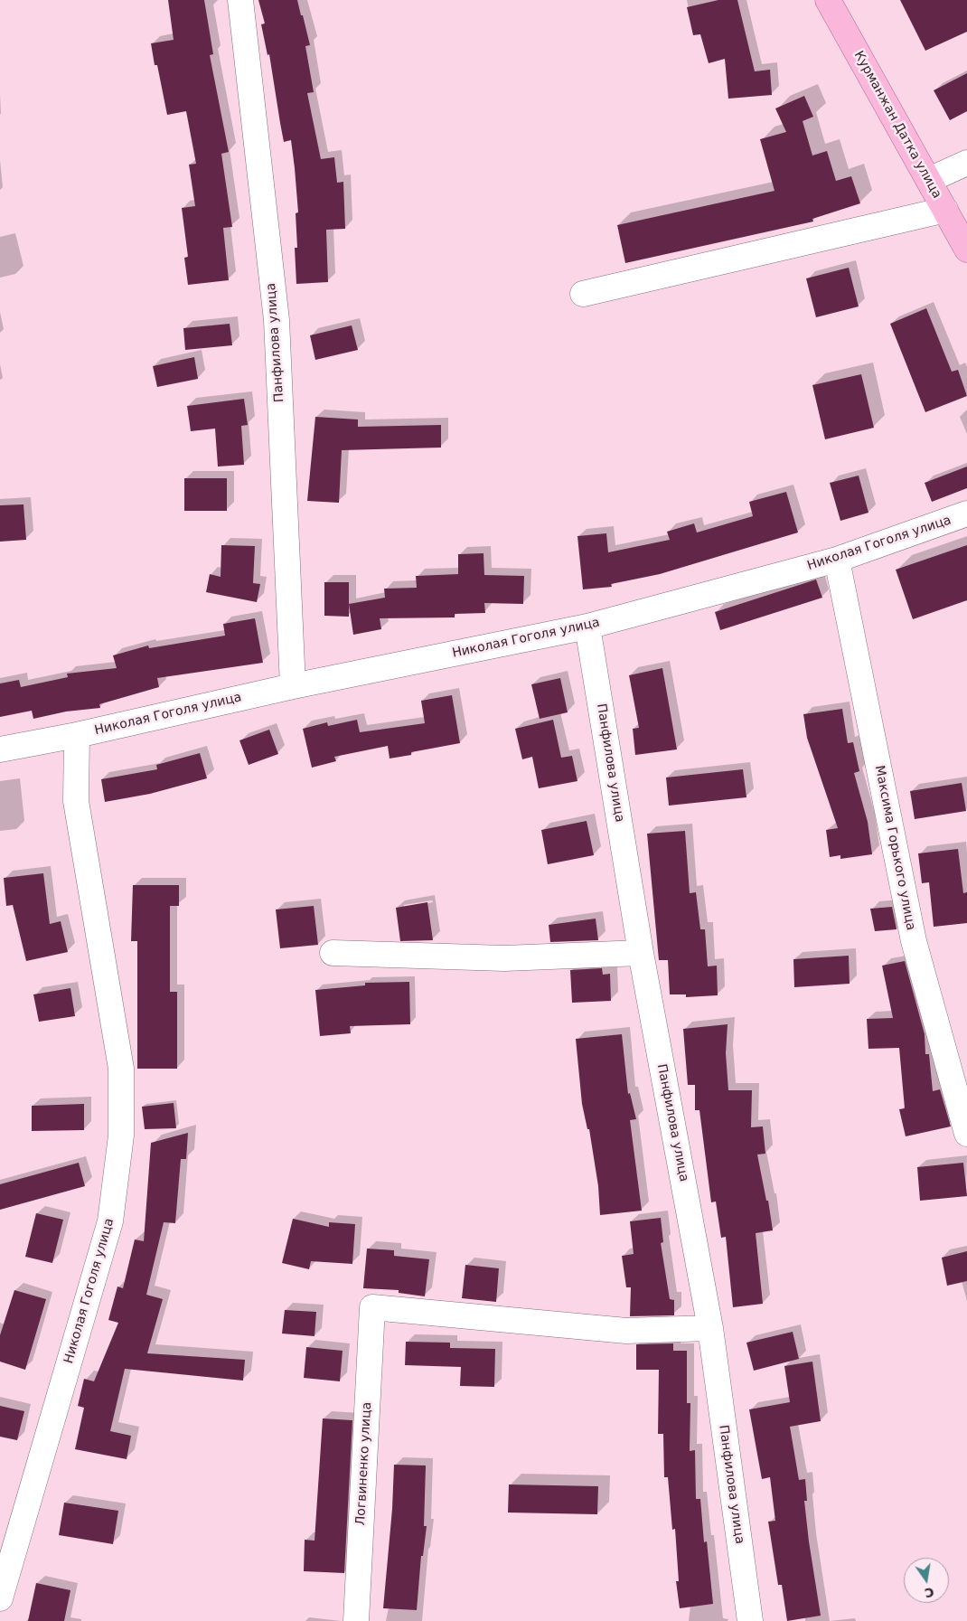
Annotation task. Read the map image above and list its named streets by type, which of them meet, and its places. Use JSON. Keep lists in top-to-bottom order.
{
  "streets": {
    "main road": ["Курманжан Датка улица"],
    "street": [
      "Панфилова улица",
      "Николая Гоголя улица",
      "Максима Горького улица",
      "Логвиненко улица"
    ]
  },
  "crossings": [
    ["Панфилова улица", "Николая Гоголя улица"],
    ["Панфилова улица", "Логвиненко улица"],
    ["Николая Гоголя улица", "Максима Горького улица"]
  ],
  "north": "bottom"
}
